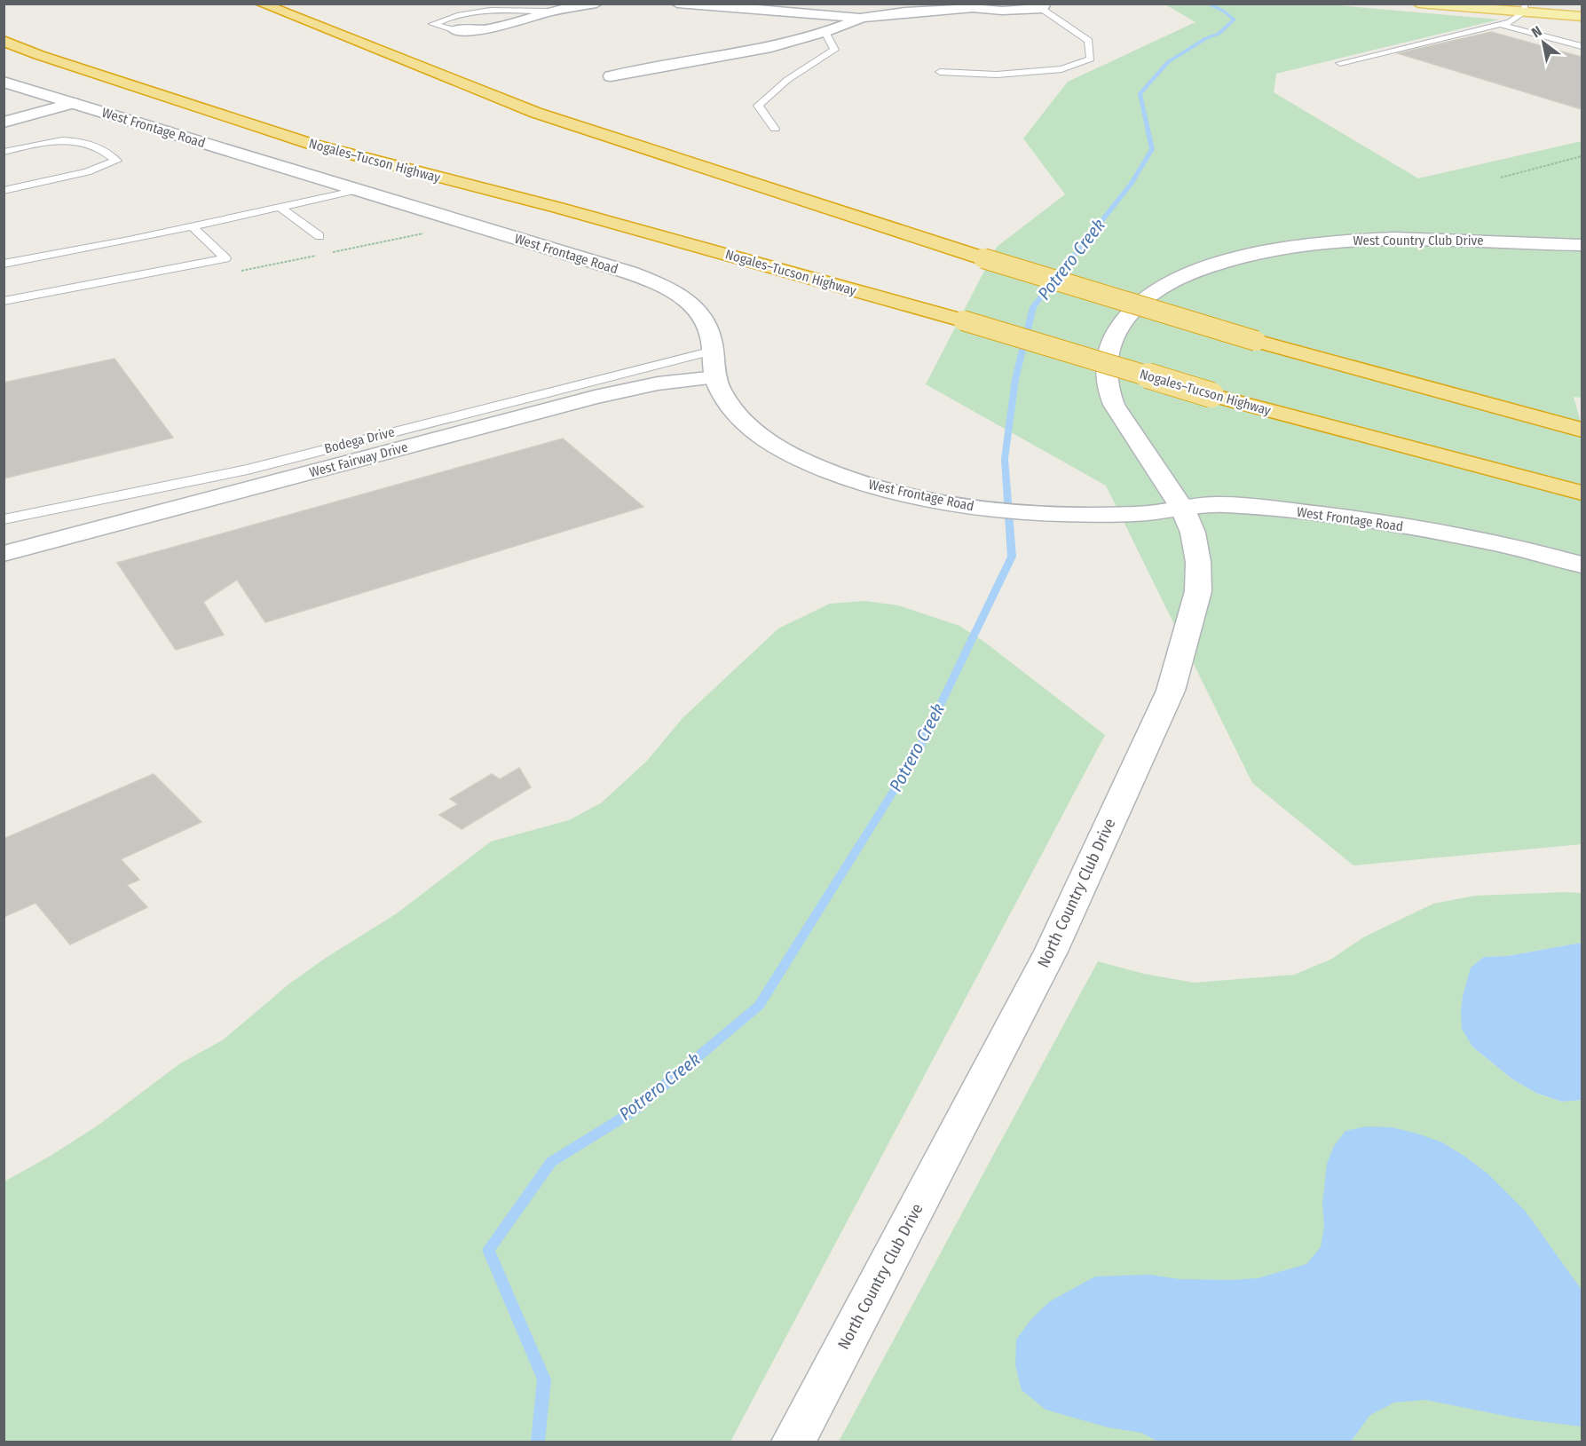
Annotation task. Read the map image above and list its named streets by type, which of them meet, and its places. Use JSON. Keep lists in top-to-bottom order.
{
  "streets": {
    "highway": ["Nogales–Tucson Highway"],
    "street": [
      "West Frontage Road",
      "West Country Club Drive",
      "West Fairway Drive",
      "North Country Club Drive"
    ],
    "lane": ["Bodega Drive"]
  },
  "crossings": [
    ["West Frontage Road", "Bodega Drive"],
    ["West Frontage Road", "West Fairway Drive"],
    ["West Frontage Road", "North Country Club Drive"],
    ["West Country Club Drive", "North Country Club Drive"]
  ],
  "water": ["Potrero Creek"],
  "north": "top left"
}
